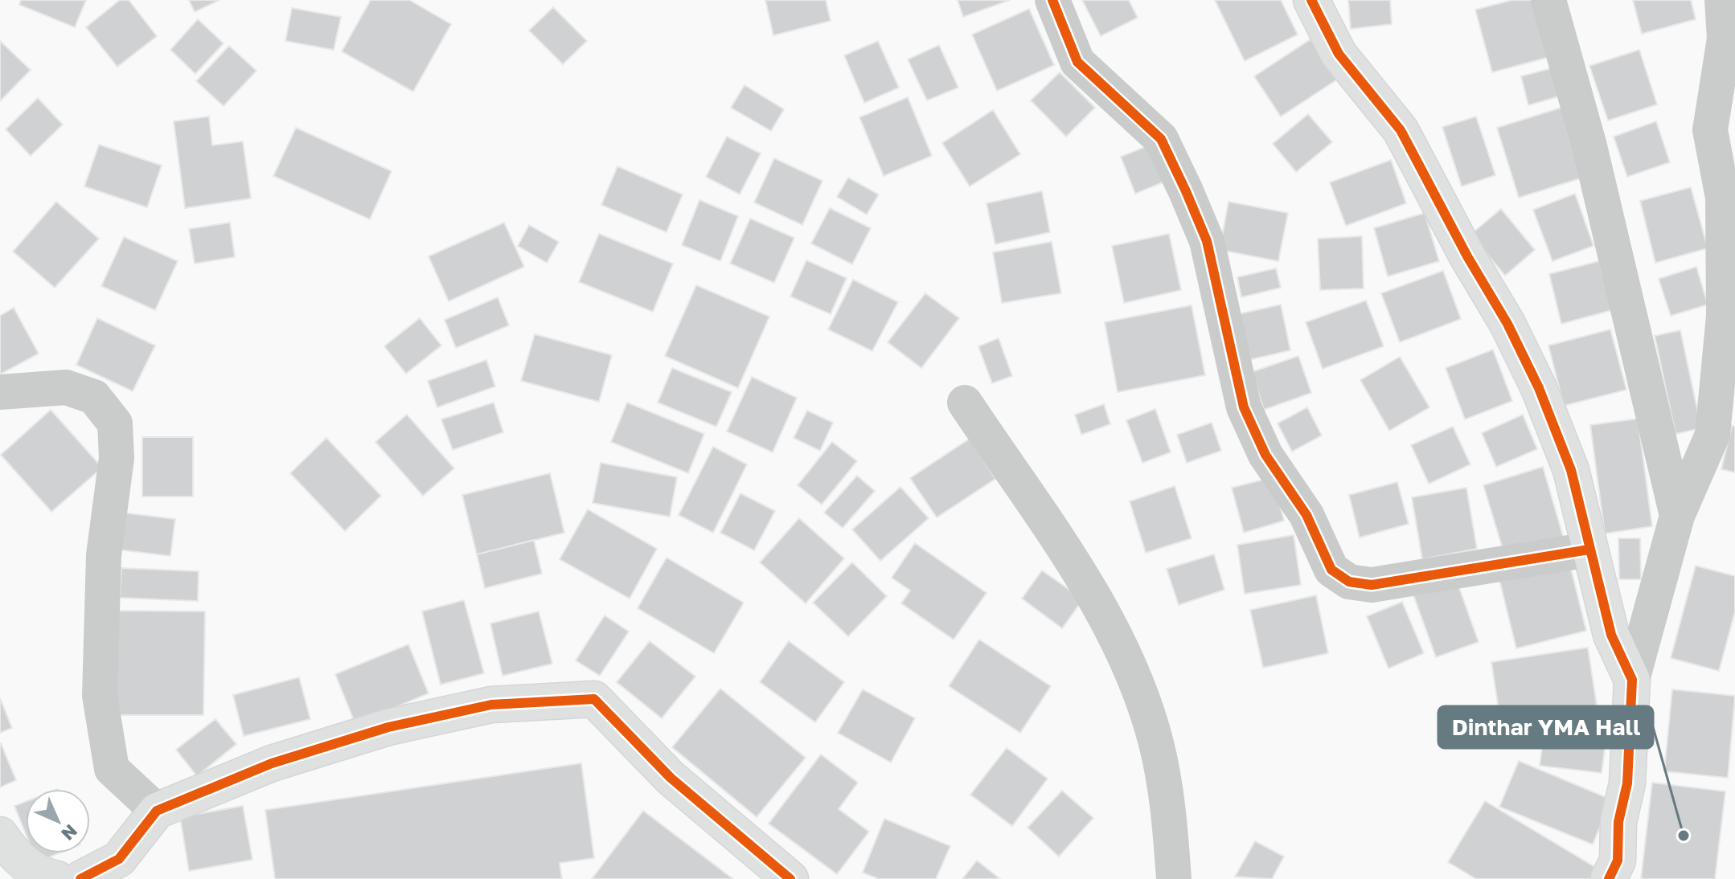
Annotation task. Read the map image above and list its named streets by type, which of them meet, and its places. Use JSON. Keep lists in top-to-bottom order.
{
  "places": ["Dinthar YMA Hall"],
  "north": "bottom right"
}
